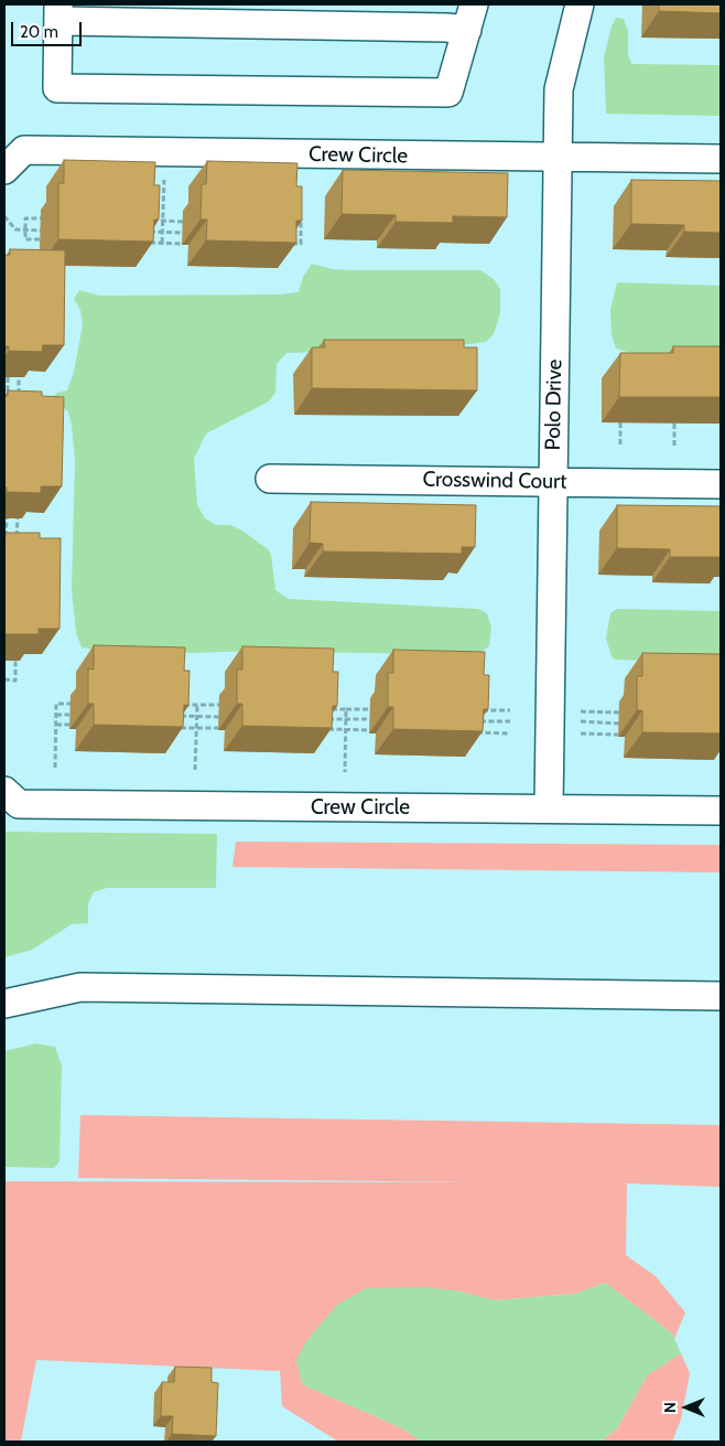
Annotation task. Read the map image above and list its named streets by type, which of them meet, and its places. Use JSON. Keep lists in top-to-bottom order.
{
  "streets": {
    "street": ["Crew Circle", "Polo Drive", "Crosswind Court"]
  },
  "crossings": [
    ["Crew Circle", "Polo Drive"],
    ["Polo Drive", "Crosswind Court"]
  ],
  "scale_bar": "20 m",
  "north": "left"
}
